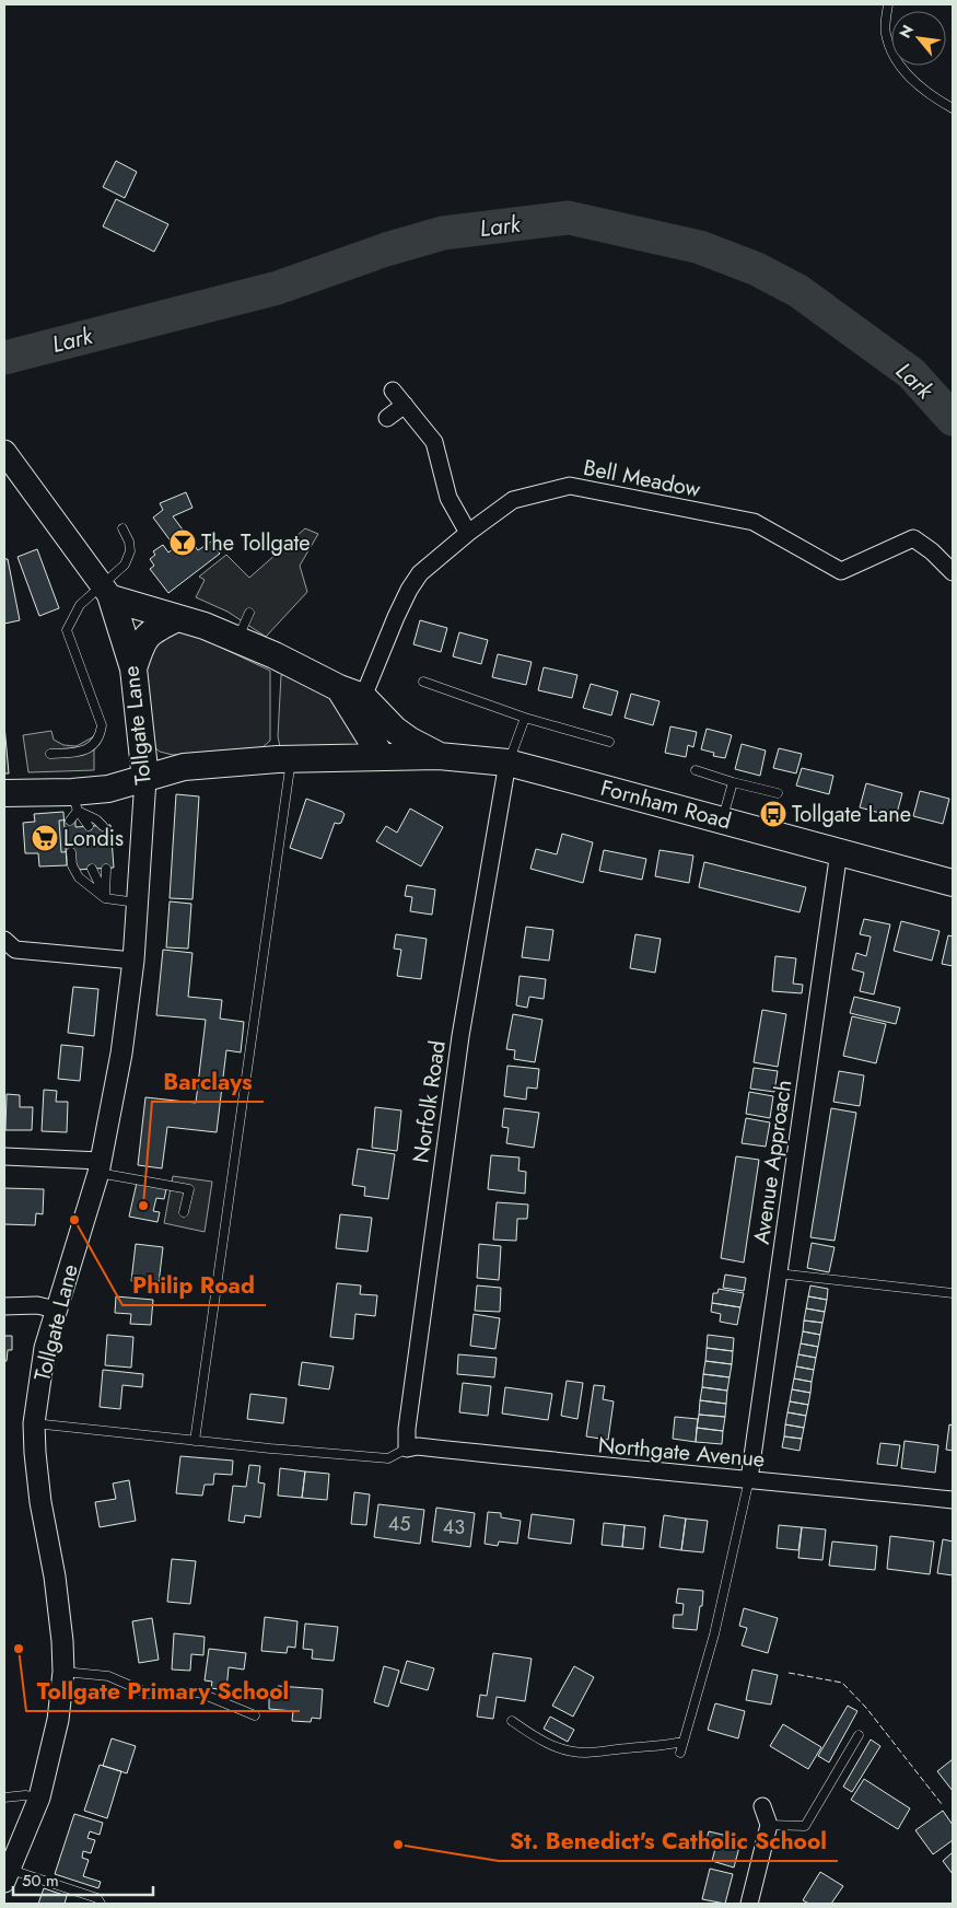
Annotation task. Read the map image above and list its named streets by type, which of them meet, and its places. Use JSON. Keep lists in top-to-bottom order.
{
  "streets": {
    "main road": ["Tollgate Lane", "Fornham Road"],
    "street": [
      "Bell Meadow",
      "Norfolk Road",
      "Avenue Approach",
      "Northgate Avenue"
    ]
  },
  "crossings": [
    ["Bell Meadow", "Fornham Road"],
    ["Tollgate Lane", "Fornham Road"],
    ["Fornham Road", "Norfolk Road"],
    ["Fornham Road", "Avenue Approach"],
    ["Norfolk Road", "Northgate Avenue"],
    ["Avenue Approach", "Northgate Avenue"]
  ],
  "water": ["Lark"],
  "places": {
    "bar": ["The Tollgate"],
    "bus stop": ["Tollgate Lane"],
    "supermarket": ["Londis"],
    "other": [
      "Barclays",
      "Philip Road",
      "Tollgate Primary School",
      "St. Benedict's Catholic School"
    ]
  },
  "house_numbers": ["45", "43"],
  "scale_bar": "50 m",
  "north": "top left"
}
